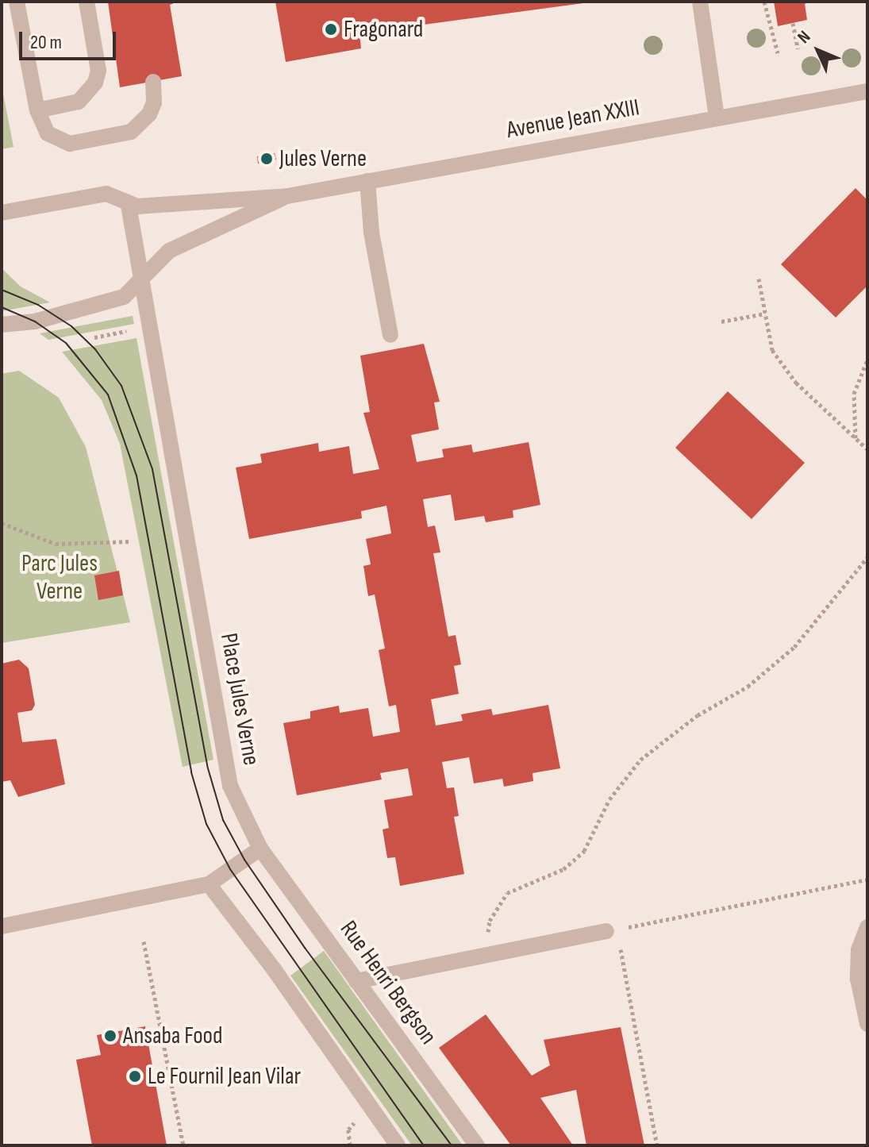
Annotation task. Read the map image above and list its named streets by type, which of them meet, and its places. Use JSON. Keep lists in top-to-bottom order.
{
  "streets": {
    "street": ["Avenue Jean XXIII", "Place Jules Verne", "Rue Henri Bergson"]
  },
  "crossings": [
    ["Avenue Jean XXIII", "Place Jules Verne"],
    ["Place Jules Verne", "Rue Henri Bergson"]
  ],
  "parks": ["Parc Jules Verne"],
  "places": [
    "Fragonard",
    "Jules Verne",
    "Ansaba Food",
    "Le Fournil Jean Vilar"
  ],
  "scale_bar": "20 m",
  "north": "top left"
}
